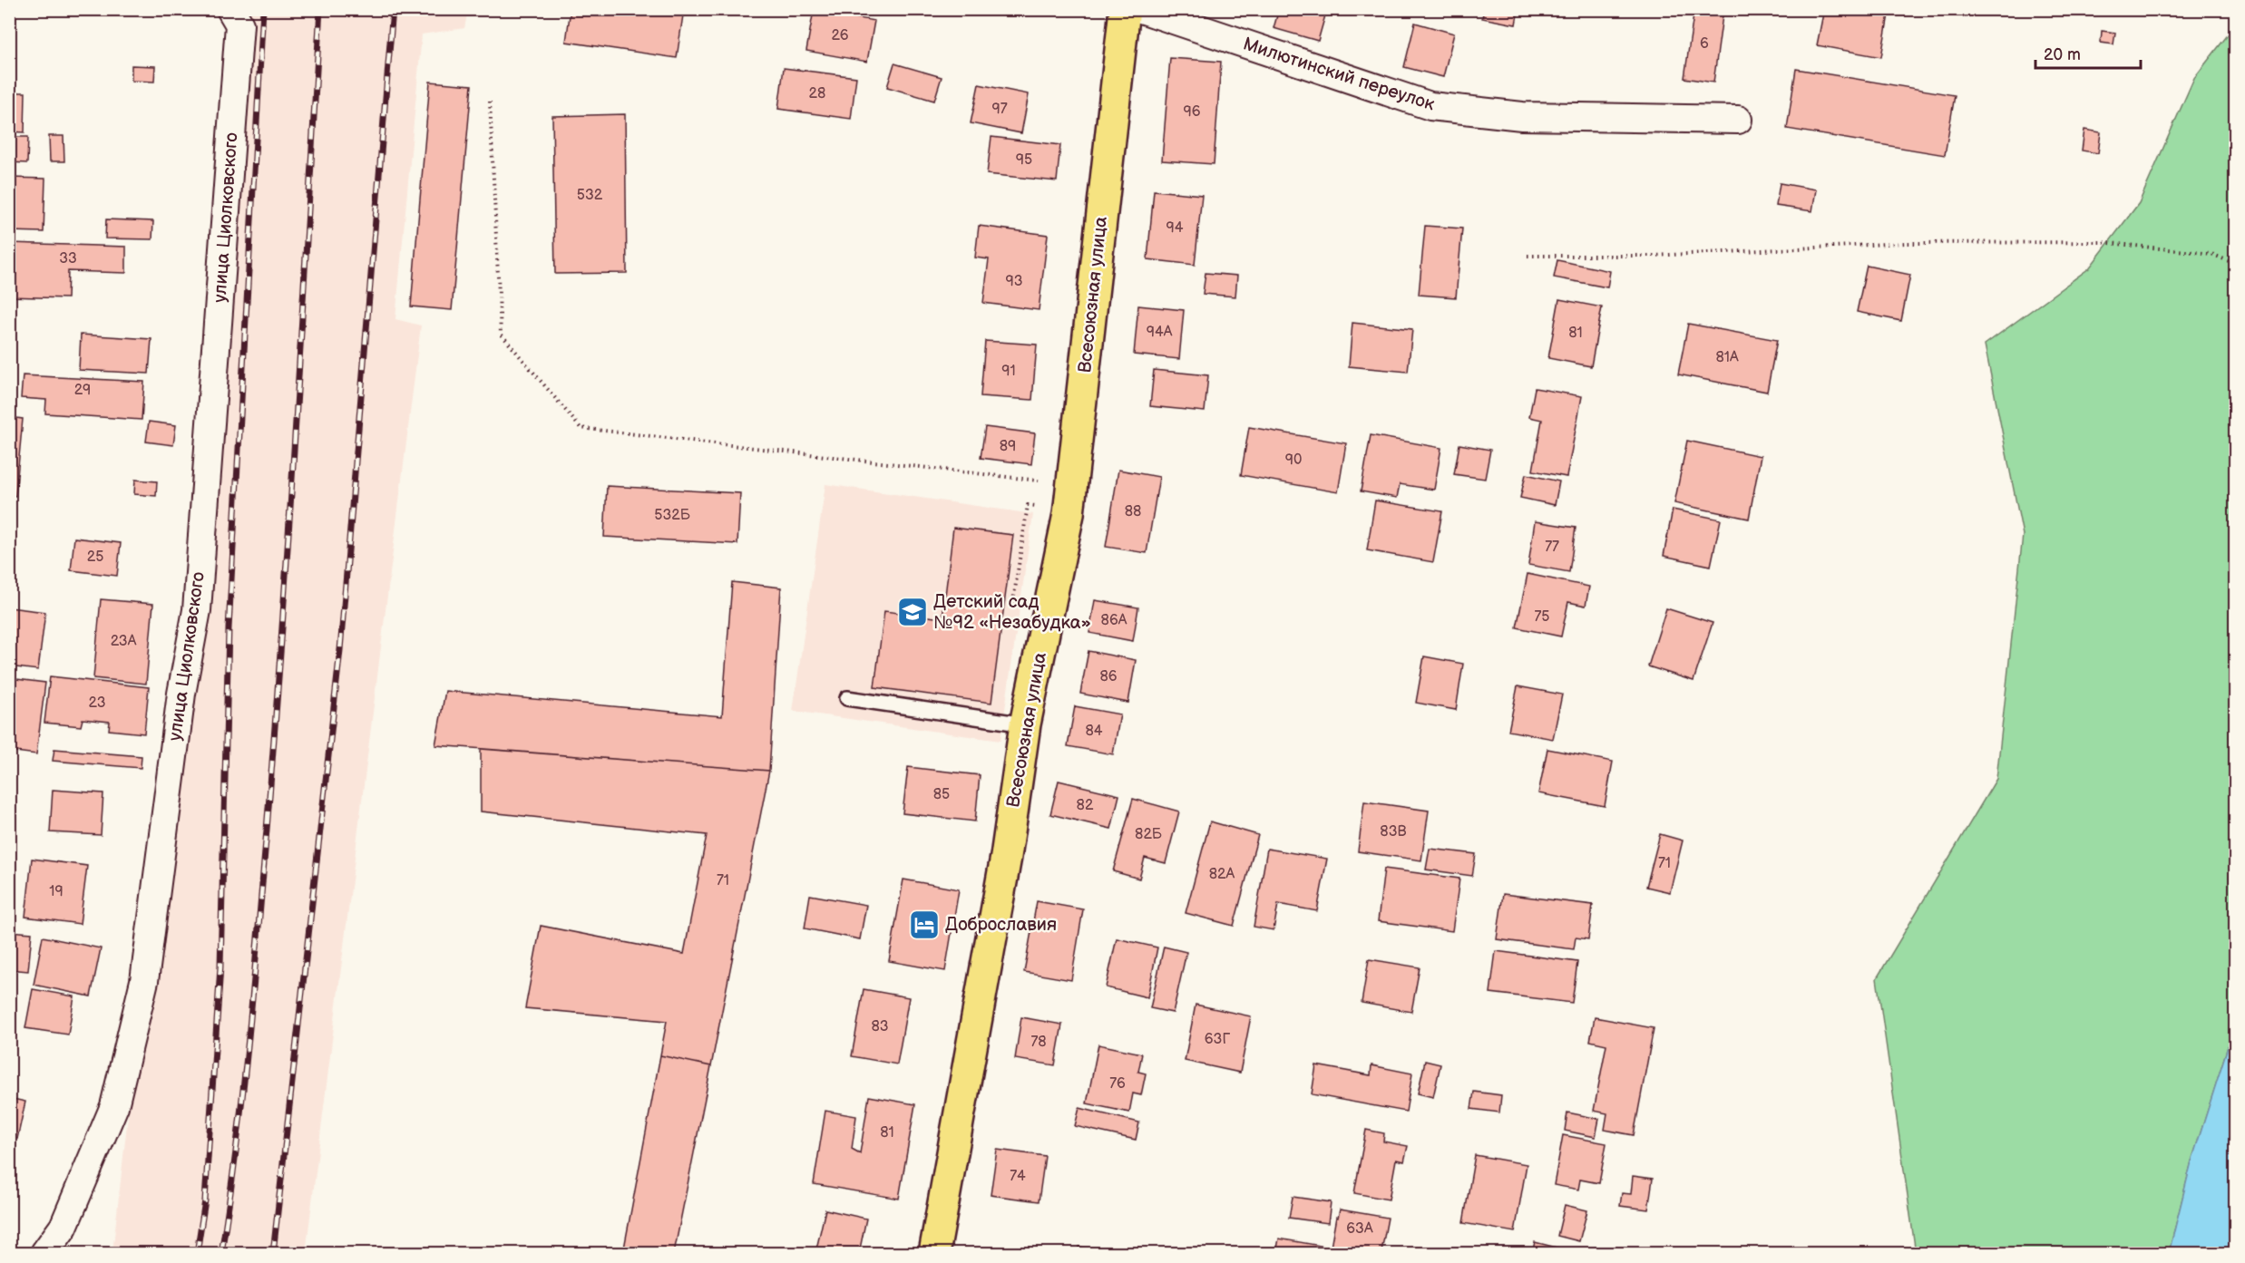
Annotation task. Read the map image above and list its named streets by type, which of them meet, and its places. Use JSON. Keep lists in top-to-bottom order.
{
  "streets": {
    "highway": ["Всесоюзная улица"],
    "street": ["Милютинский переулок", "улица Циолковского"]
  },
  "places": {
    "school or university": ["Детский сад №92 «Незабудка»"],
    "hotel": ["Доброславия"]
  },
  "house_numbers": [
    "26",
    "6",
    "28",
    "97",
    "96",
    "95",
    "532",
    "94",
    "33",
    "93",
    "94А",
    "81",
    "81А",
    "91",
    "29",
    "89",
    "90",
    "88",
    "532Б",
    "77",
    "25",
    "75",
    "86А",
    "23А",
    "86",
    "23",
    "84",
    "85",
    "82",
    "83В",
    "82Б",
    "71",
    "82А",
    "71",
    "19",
    "83",
    "63Г",
    "78",
    "76",
    "81",
    "74",
    "63А"
  ],
  "scale_bar": "20 m"
}
